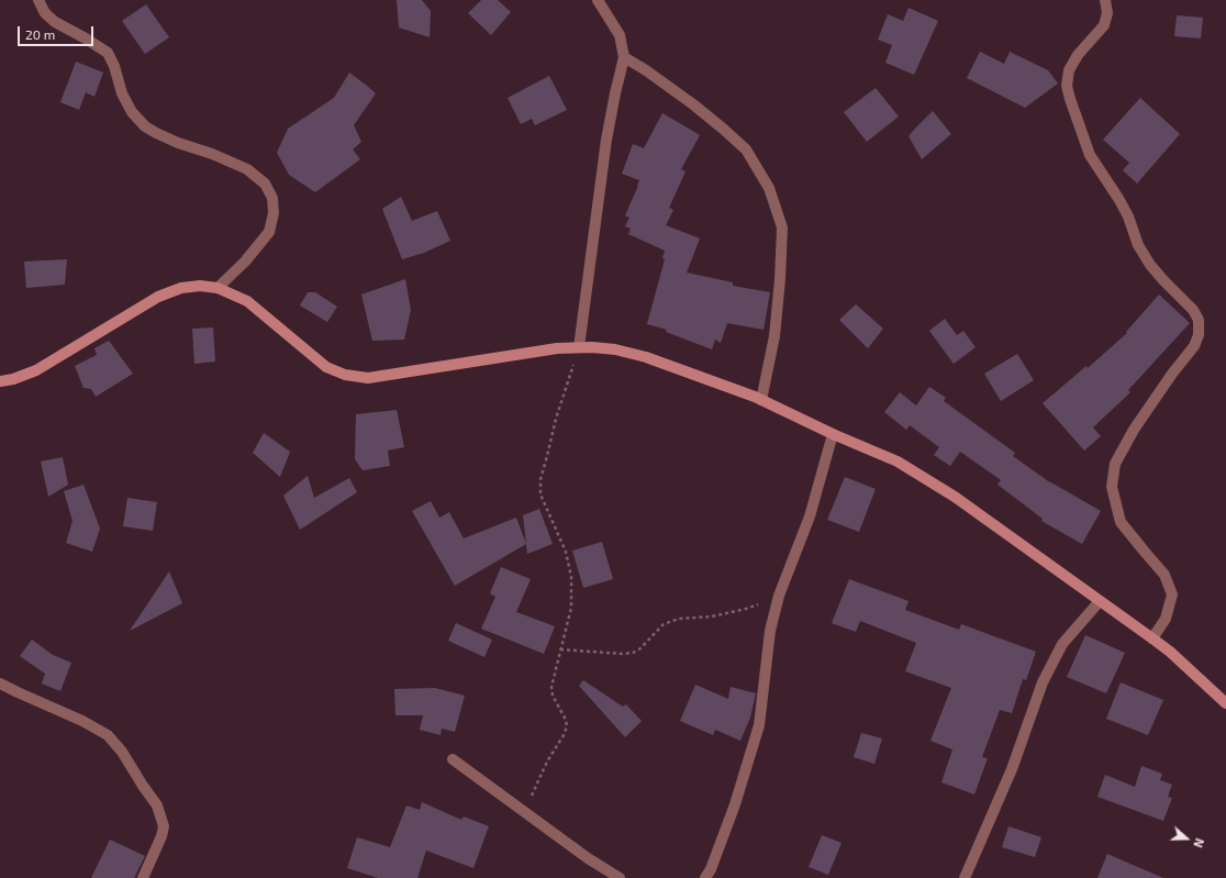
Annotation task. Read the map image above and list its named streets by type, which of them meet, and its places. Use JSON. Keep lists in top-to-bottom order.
{
  "scale_bar": "20 m",
  "north": "right"
}
